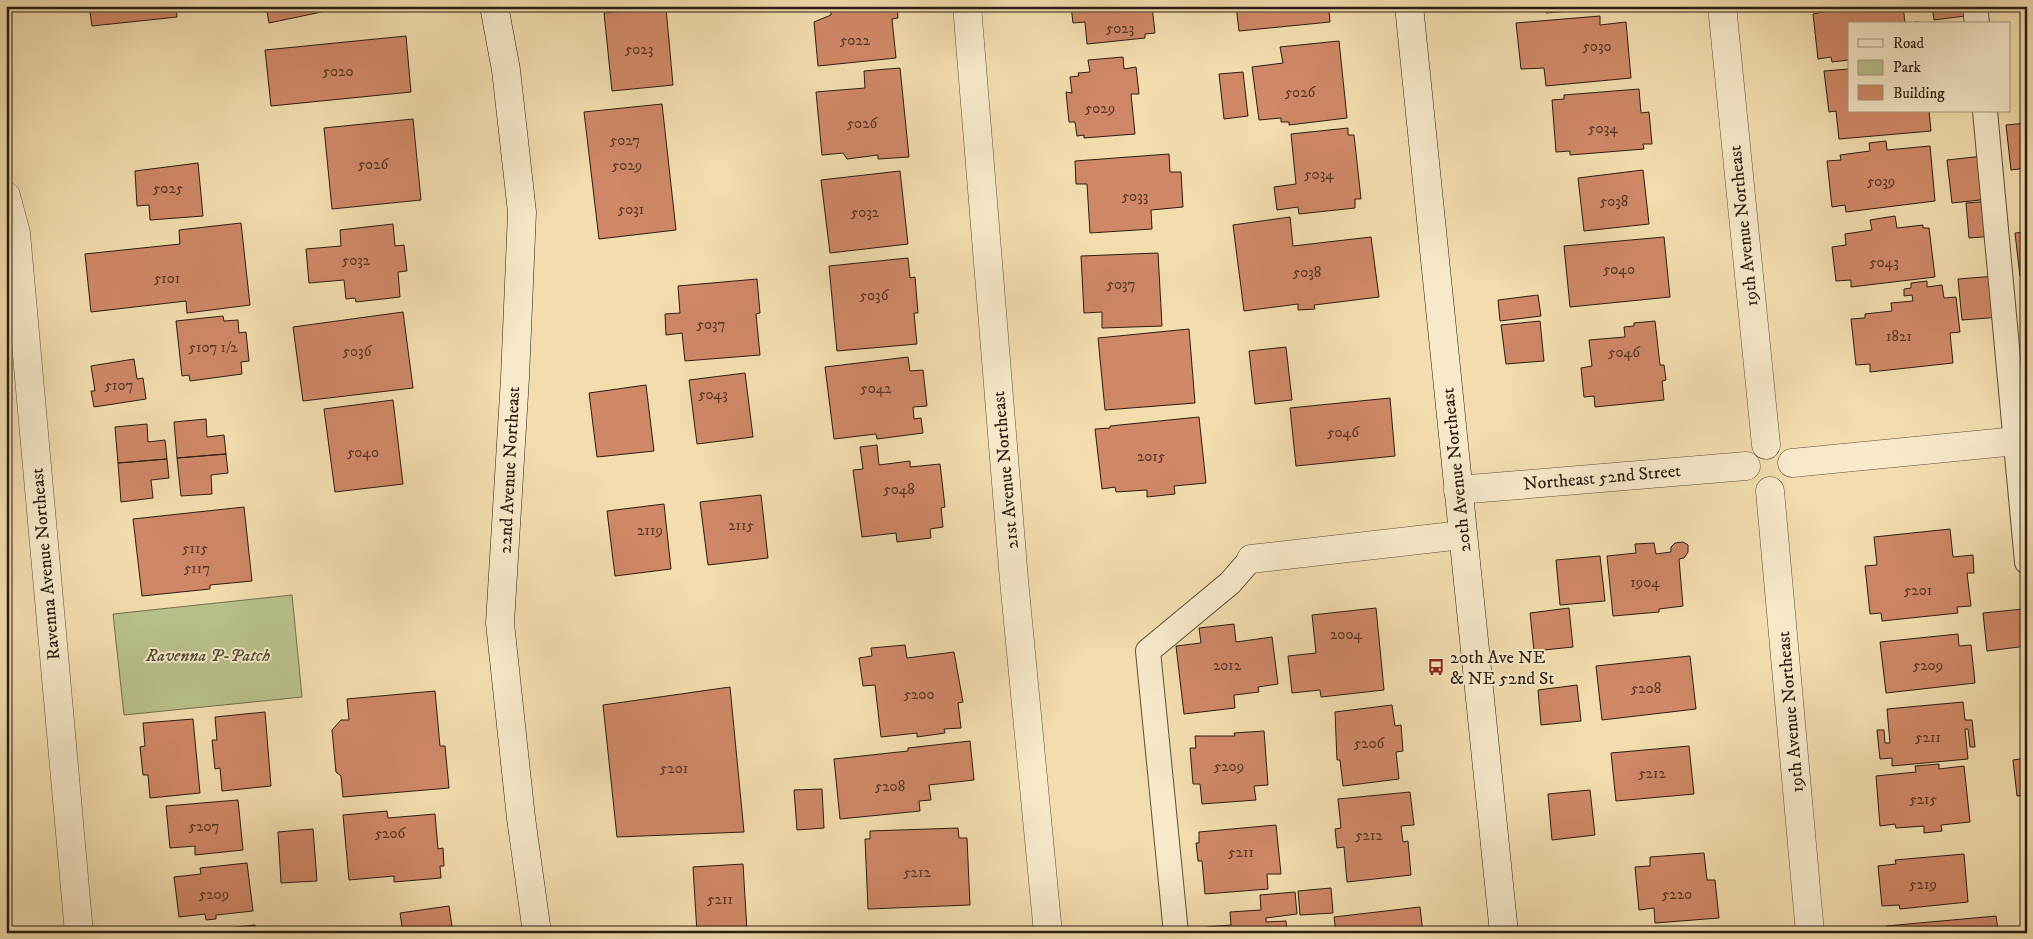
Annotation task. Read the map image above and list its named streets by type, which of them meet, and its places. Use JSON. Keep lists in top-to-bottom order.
{
  "streets": {
    "street": [
      "19th Avenue Northeast",
      "22nd Avenue Northeast",
      "21st Avenue Northeast",
      "20th Avenue Northeast",
      "Northeast 52nd Street",
      "Ravenna Avenue Northeast"
    ]
  },
  "crossings": [
    ["19th Avenue Northeast", "Northeast 52nd Street"],
    ["20th Avenue Northeast", "Northeast 52nd Street"]
  ],
  "parks": ["Ravenna P-Patch"],
  "places": {
    "bus stop": ["20th Ave NE & NE 52nd St"]
  },
  "house_numbers": [
    "5023",
    "5022",
    "5030",
    "5023",
    "5020",
    "5026",
    "5029",
    "5026",
    "5034",
    "5027",
    "5026",
    "5029",
    "5034",
    "5039",
    "5025",
    "5033",
    "5038",
    "5031",
    "5032",
    "5032",
    "5043",
    "5040",
    "5038",
    "5101",
    "5037",
    "5036",
    "5037",
    "1821",
    "5107 1/2",
    "5036",
    "5046",
    "5107",
    "5042",
    "5043",
    "5046",
    "5040",
    "2015",
    "5048",
    "2115",
    "2119",
    "5115",
    "5117",
    "1904",
    "5201",
    "2004",
    "2012",
    "5209",
    "5208",
    "5200",
    "5211",
    "5206",
    "5209",
    "5201",
    "5212",
    "5208",
    "5215",
    "5207",
    "5206",
    "5212",
    "5211",
    "5212",
    "5219",
    "5209",
    "5220",
    "5211"
  ],
  "legend": ["Road", "Park", "Building"]
}
